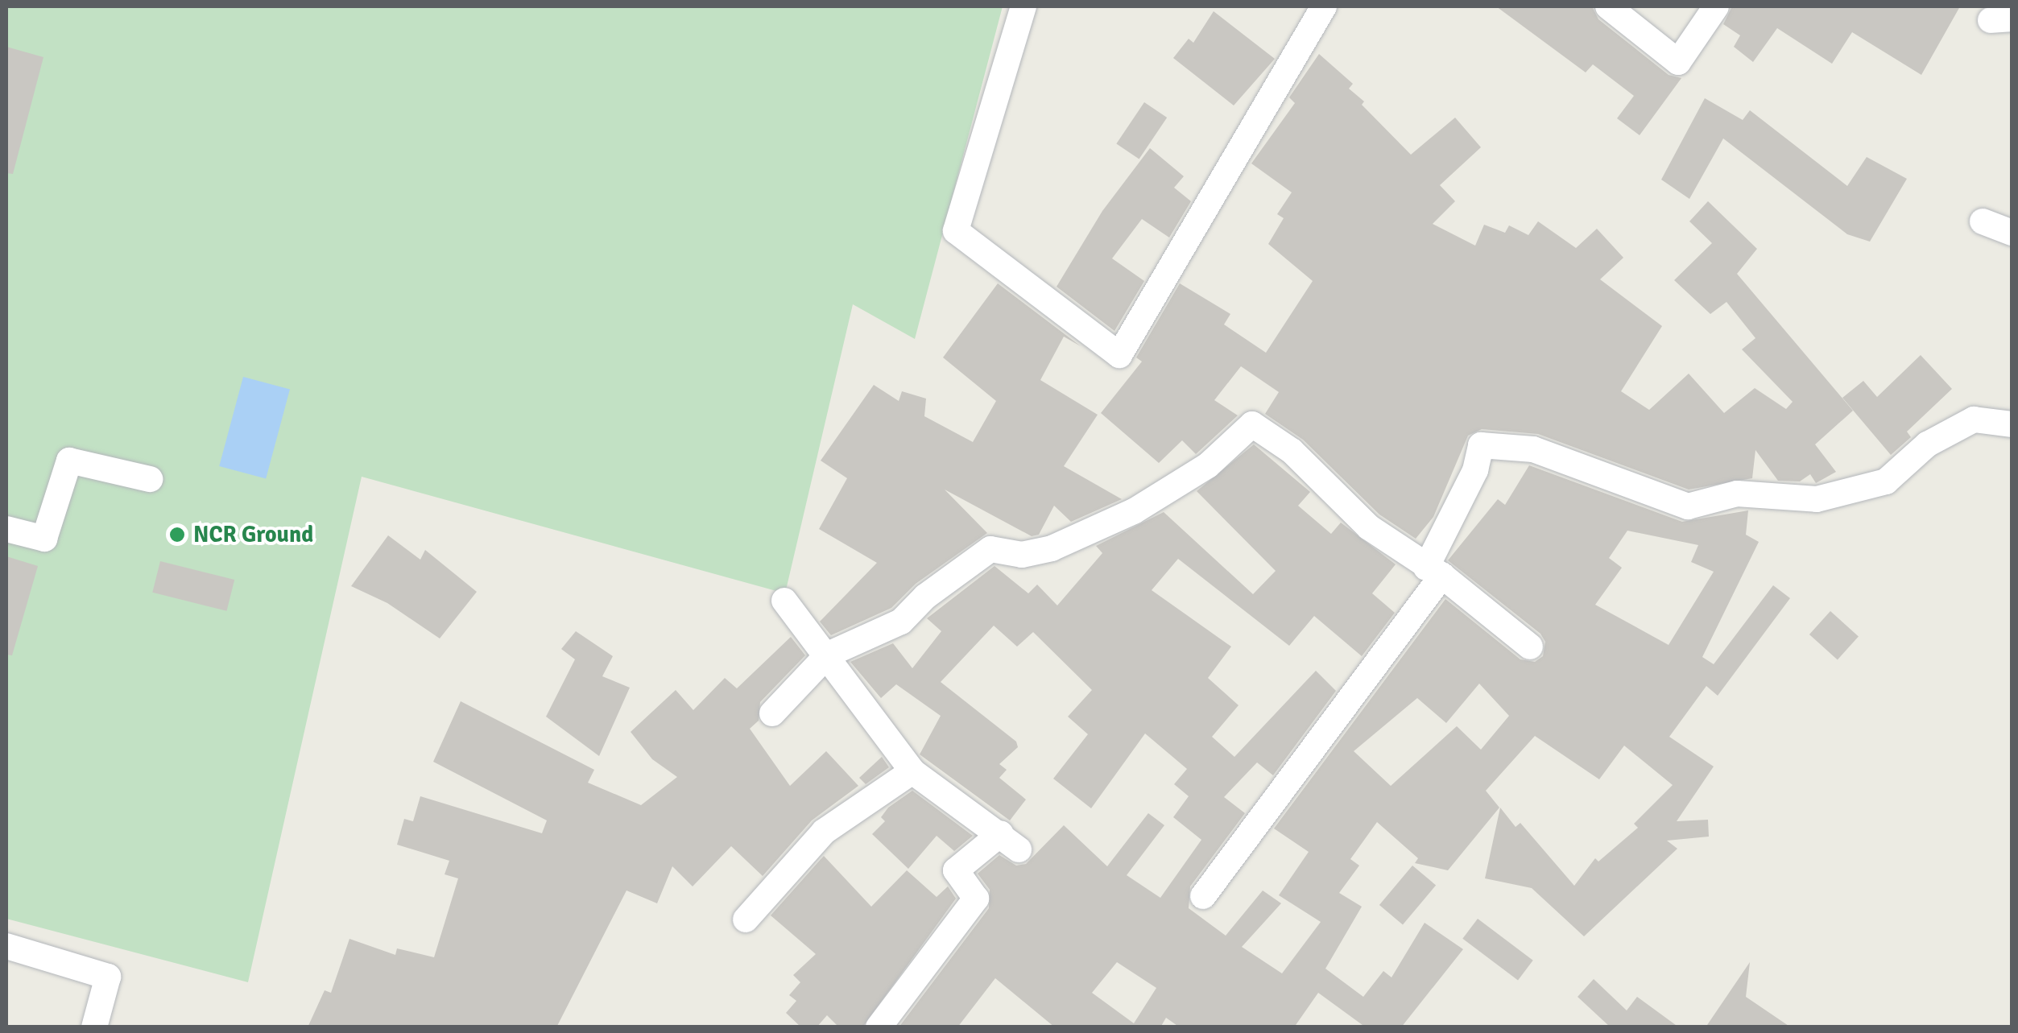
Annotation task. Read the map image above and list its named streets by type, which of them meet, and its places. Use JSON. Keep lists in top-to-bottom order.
{
  "places": ["NCR Ground"]
}
